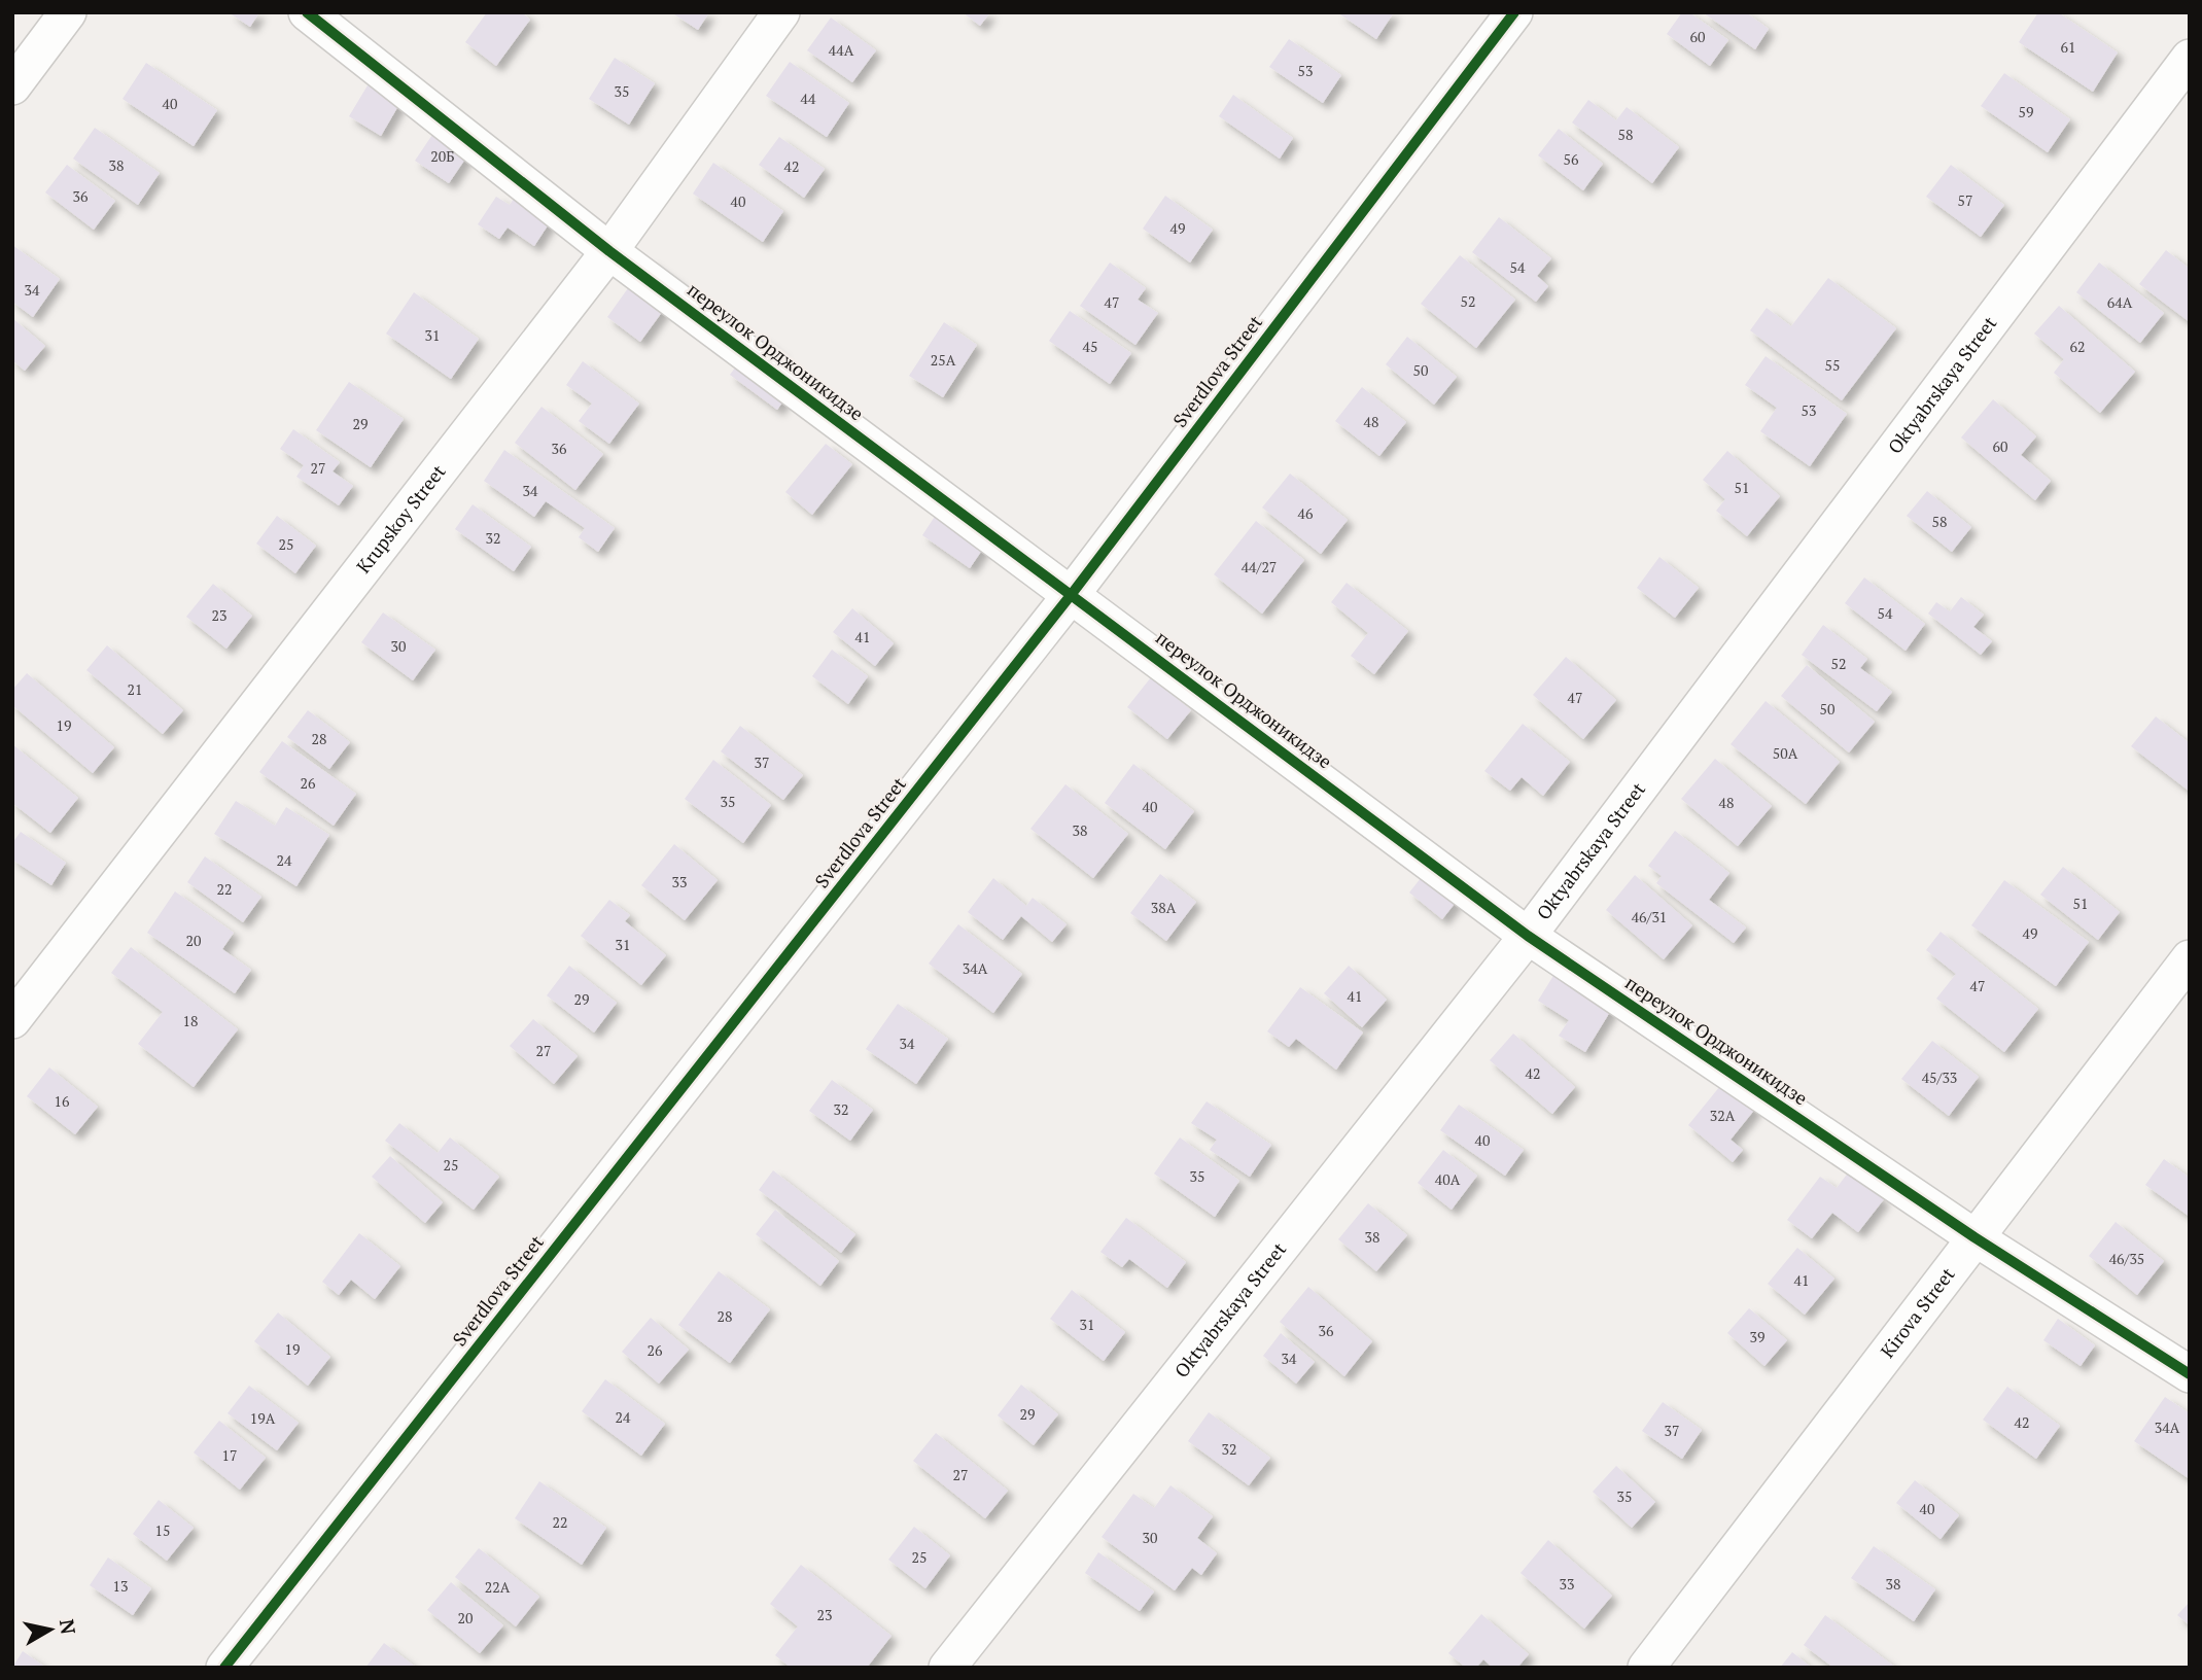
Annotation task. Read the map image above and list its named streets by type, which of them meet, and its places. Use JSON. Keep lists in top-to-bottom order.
{
  "streets": {
    "street": [
      "переулок Орджоникидзе",
      "Sverdlova Street",
      "Oktyabrskaya Street",
      "Krupskoy Street",
      "Kirova Street"
    ]
  },
  "crossings": [
    ["переулок Орджоникидзе", "Sverdlova Street"],
    ["переулок Орджоникидзе", "Oktyabrskaya Street"],
    ["переулок Орджоникидзе", "Krupskoy Street"],
    ["переулок Орджоникидзе", "Kirova Street"]
  ],
  "house_numbers": [
    "60",
    "61",
    "44А",
    "53",
    "35",
    "44",
    "40",
    "59",
    "58",
    "20Б",
    "56",
    "38",
    "42",
    "36",
    "57",
    "40",
    "49",
    "54",
    "34",
    "52",
    "47",
    "64А",
    "31",
    "45",
    "62",
    "25А",
    "55",
    "50",
    "53",
    "48",
    "29",
    "60",
    "36",
    "27",
    "51",
    "34",
    "46",
    "58",
    "32",
    "25",
    "44/27",
    "54",
    "23",
    "41",
    "30",
    "52",
    "21",
    "47",
    "50",
    "19",
    "28",
    "50А",
    "37",
    "26",
    "35",
    "48",
    "40",
    "38",
    "24",
    "33",
    "22",
    "51",
    "38А",
    "46/31",
    "49",
    "20",
    "31",
    "34А",
    "47",
    "41",
    "29",
    "18",
    "34",
    "27",
    "42",
    "45/33",
    "16",
    "32",
    "32А",
    "40",
    "25",
    "35",
    "40А",
    "38",
    "46/35",
    "41",
    "28",
    "31",
    "36",
    "39",
    "19",
    "26",
    "34",
    "29",
    "24",
    "19А",
    "42",
    "34А",
    "37",
    "32",
    "17",
    "27",
    "35",
    "40",
    "22",
    "15",
    "30",
    "25",
    "33",
    "38",
    "13",
    "22А",
    "23",
    "20"
  ],
  "north": "right"
}
